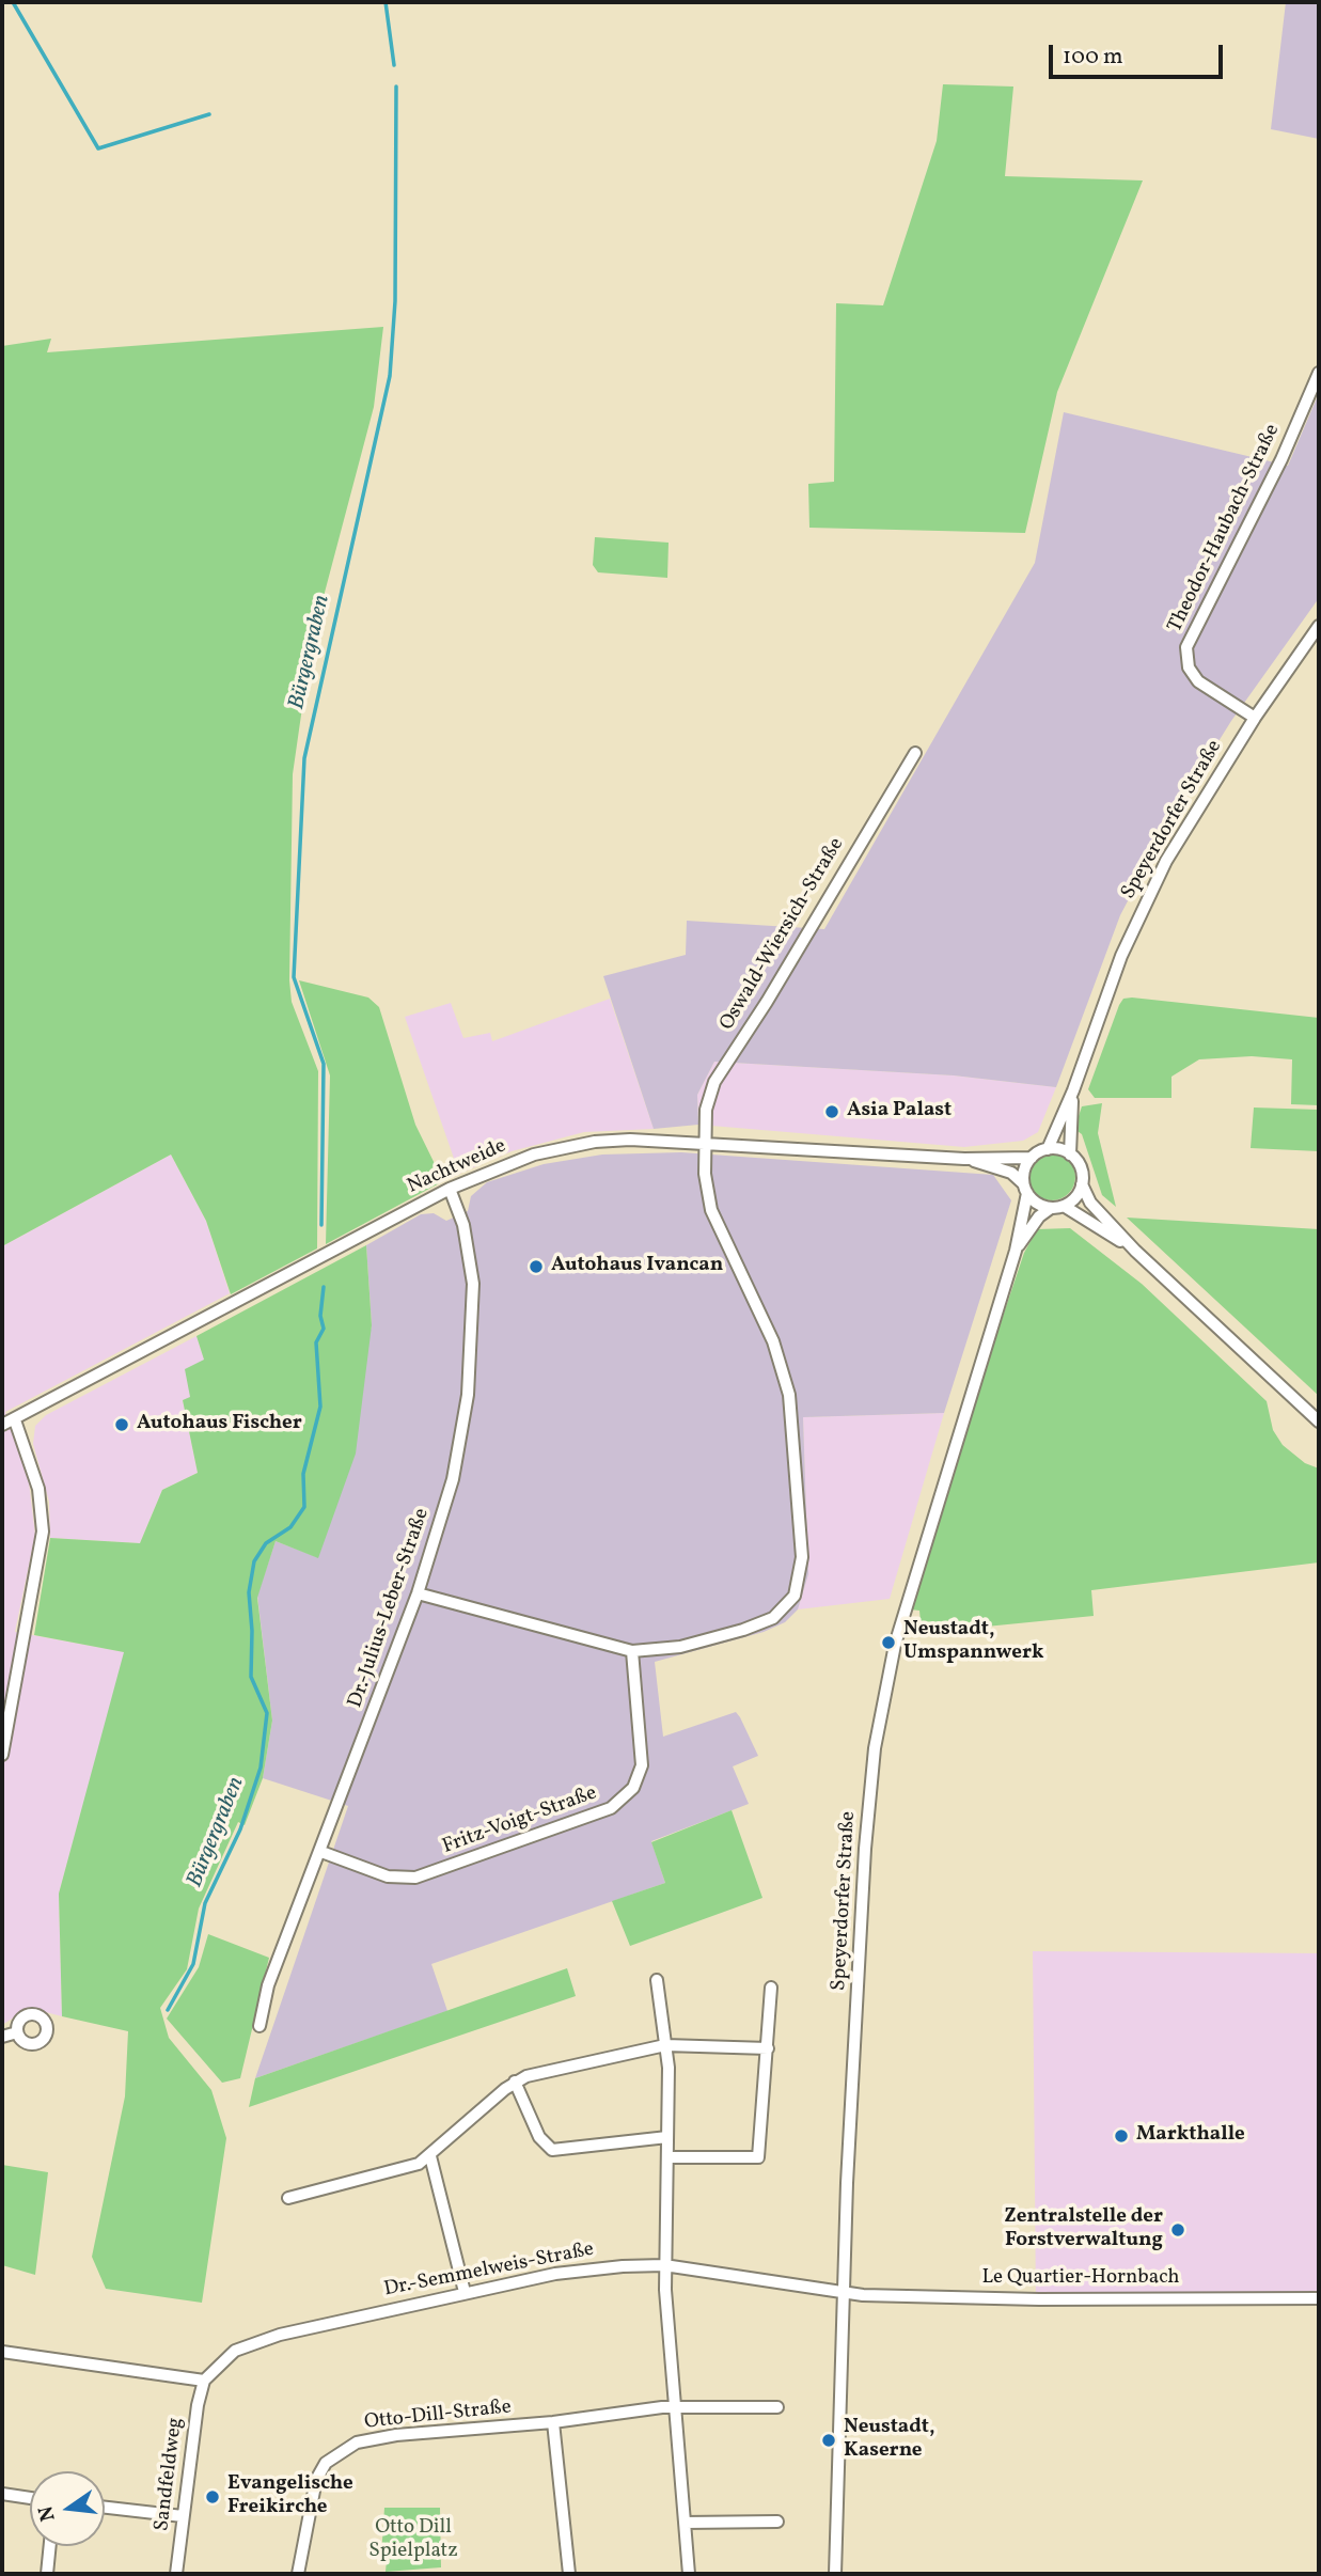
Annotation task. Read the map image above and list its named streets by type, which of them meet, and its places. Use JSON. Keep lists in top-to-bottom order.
{
  "streets": {
    "street": [
      "Theodor-Haubach-Straße",
      "Speyerdorfer Straße",
      "Oswald-Wiersich-Straße",
      "Nachtweide",
      "Dr.-Julius-Leber-Straße",
      "Fritz-Voigt-Straße",
      "Dr.-Semmelweis-Straße",
      "Le Quartier-Hornbach",
      "Otto-Dill-Straße",
      "Sandfeldweg"
    ]
  },
  "crossings": [
    ["Theodor-Haubach-Straße", "Speyerdorfer Straße"],
    ["Speyerdorfer Straße", "Nachtweide"],
    ["Speyerdorfer Straße", "Dr.-Semmelweis-Straße"],
    ["Speyerdorfer Straße", "Le Quartier-Hornbach"],
    ["Oswald-Wiersich-Straße", "Nachtweide"],
    ["Oswald-Wiersich-Straße", "Fritz-Voigt-Straße"],
    ["Nachtweide", "Dr.-Julius-Leber-Straße"],
    ["Dr.-Julius-Leber-Straße", "Fritz-Voigt-Straße"],
    ["Dr.-Semmelweis-Straße", "Le Quartier-Hornbach"],
    ["Dr.-Semmelweis-Straße", "Sandfeldweg"]
  ],
  "water": ["Bürgergraben"],
  "parks": ["Otto Dill Spielplatz"],
  "places": [
    "Asia Palast",
    "Autohaus Ivancan",
    "Autohaus Fischer",
    "Neustadt, Umspannwerk",
    "Markthalle",
    "Zentralstelle der Forstverwaltung",
    "Neustadt, Kaserne",
    "Evangelische Freikirche"
  ],
  "scale_bar": "100 m",
  "north": "left"
}
